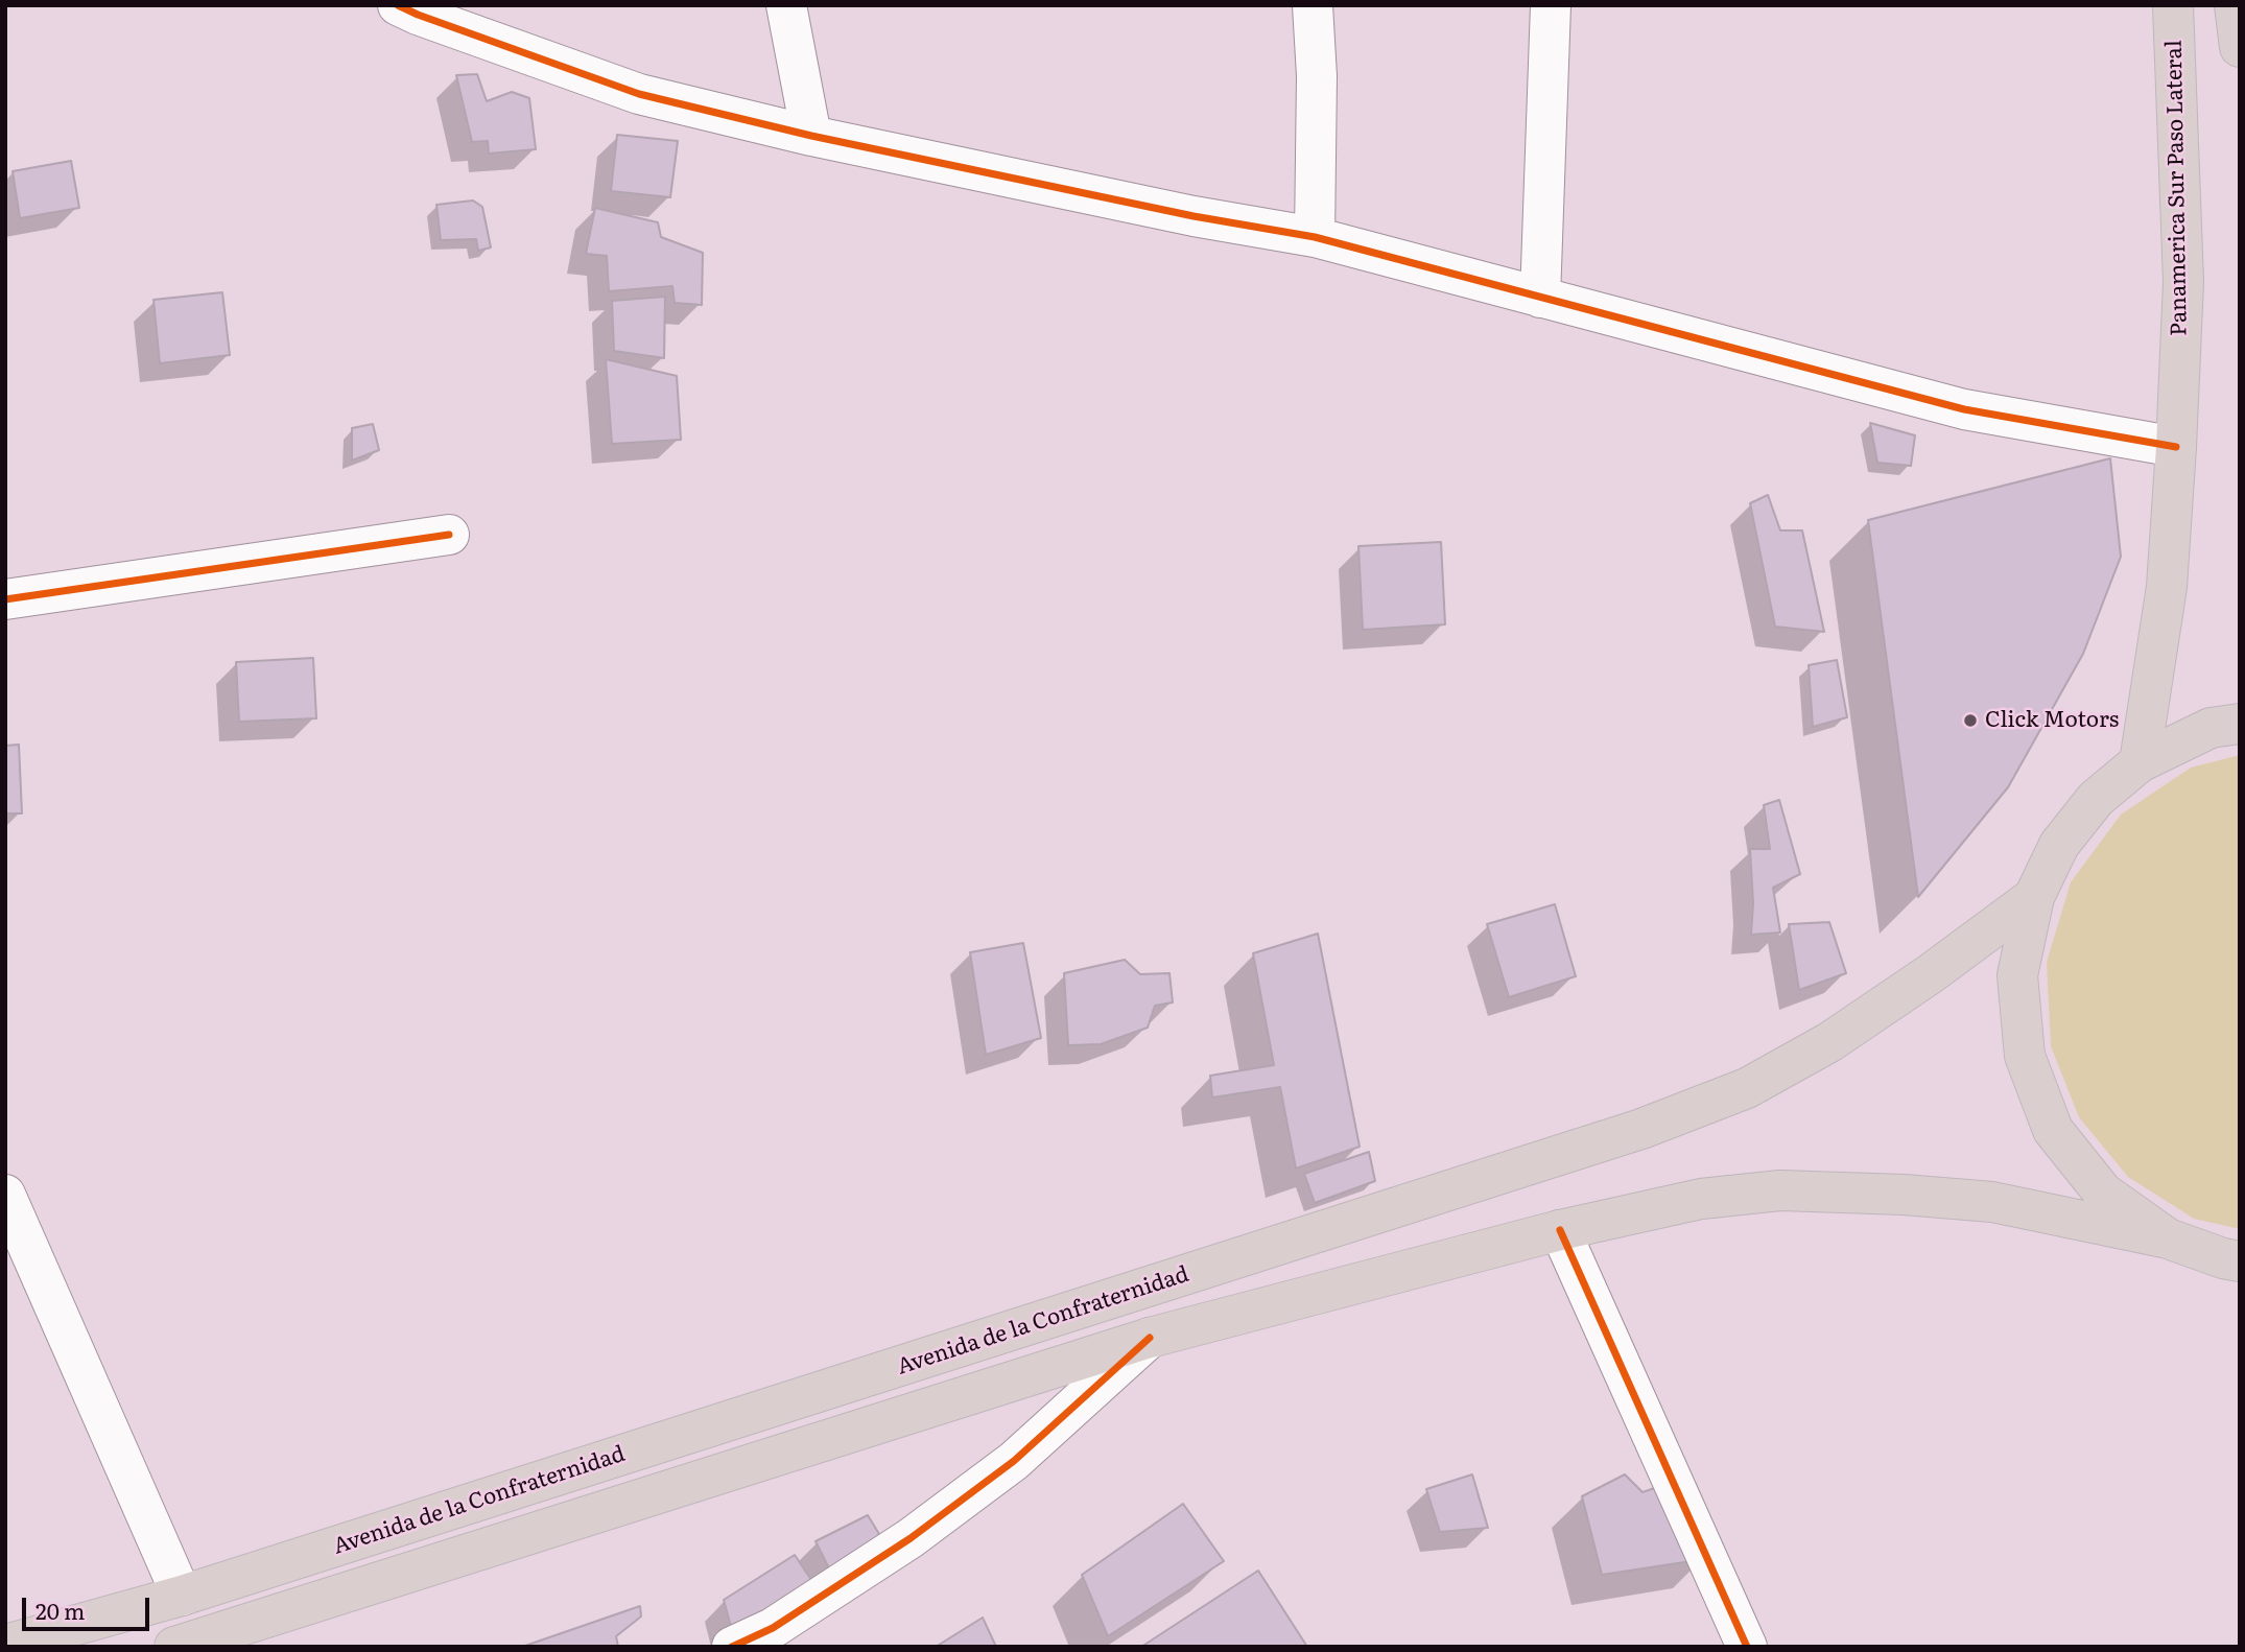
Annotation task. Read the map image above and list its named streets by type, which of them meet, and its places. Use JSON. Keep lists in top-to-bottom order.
{
  "streets": {
    "highway": ["Panamerica Sur Paso Lateral", "Avenida de la Confraternidad"]
  },
  "places": ["Click Motors"],
  "scale_bar": "20 m"
}
